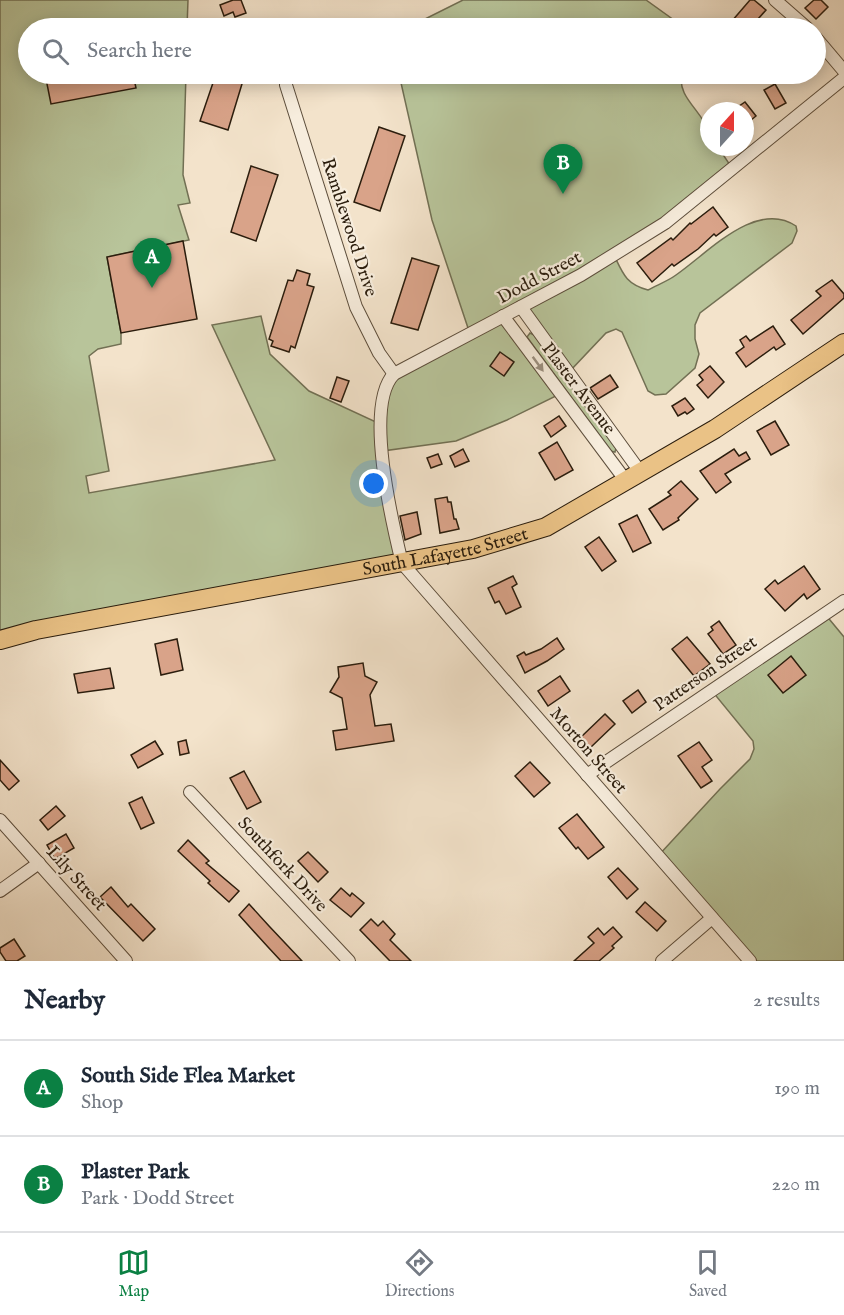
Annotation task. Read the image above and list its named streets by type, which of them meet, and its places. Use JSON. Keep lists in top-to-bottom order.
{
  "streets": {
    "main road": ["South Lafayette Street"],
    "street": [
      "Ramblewood Drive",
      "Dodd Street",
      "Plaster Avenue",
      "Patterson Street",
      "Morton Street",
      "Southfork Drive",
      "Lily Street"
    ]
  },
  "crossings": [
    ["Ramblewood Drive", "Dodd Street"],
    ["Dodd Street", "Plaster Avenue"],
    ["Plaster Avenue", "South Lafayette Street"],
    ["South Lafayette Street", "Morton Street"],
    ["Patterson Street", "Morton Street"]
  ],
  "north": "top",
  "page": {
    "search": "Search here",
    "pins": ["B", "A"],
    "heading": ["Nearby", "2 results"],
    "list": [
      {
        "mark": "A",
        "name": "South Side Flea Market",
        "note": "Shop",
        "value": "190 m"
      },
      {
        "mark": "B",
        "name": "Plaster Park",
        "note": "Park · Dodd Street",
        "value": "220 m"
      }
    ],
    "nav": ["Map", "Directions", "Saved"]
  }
}
